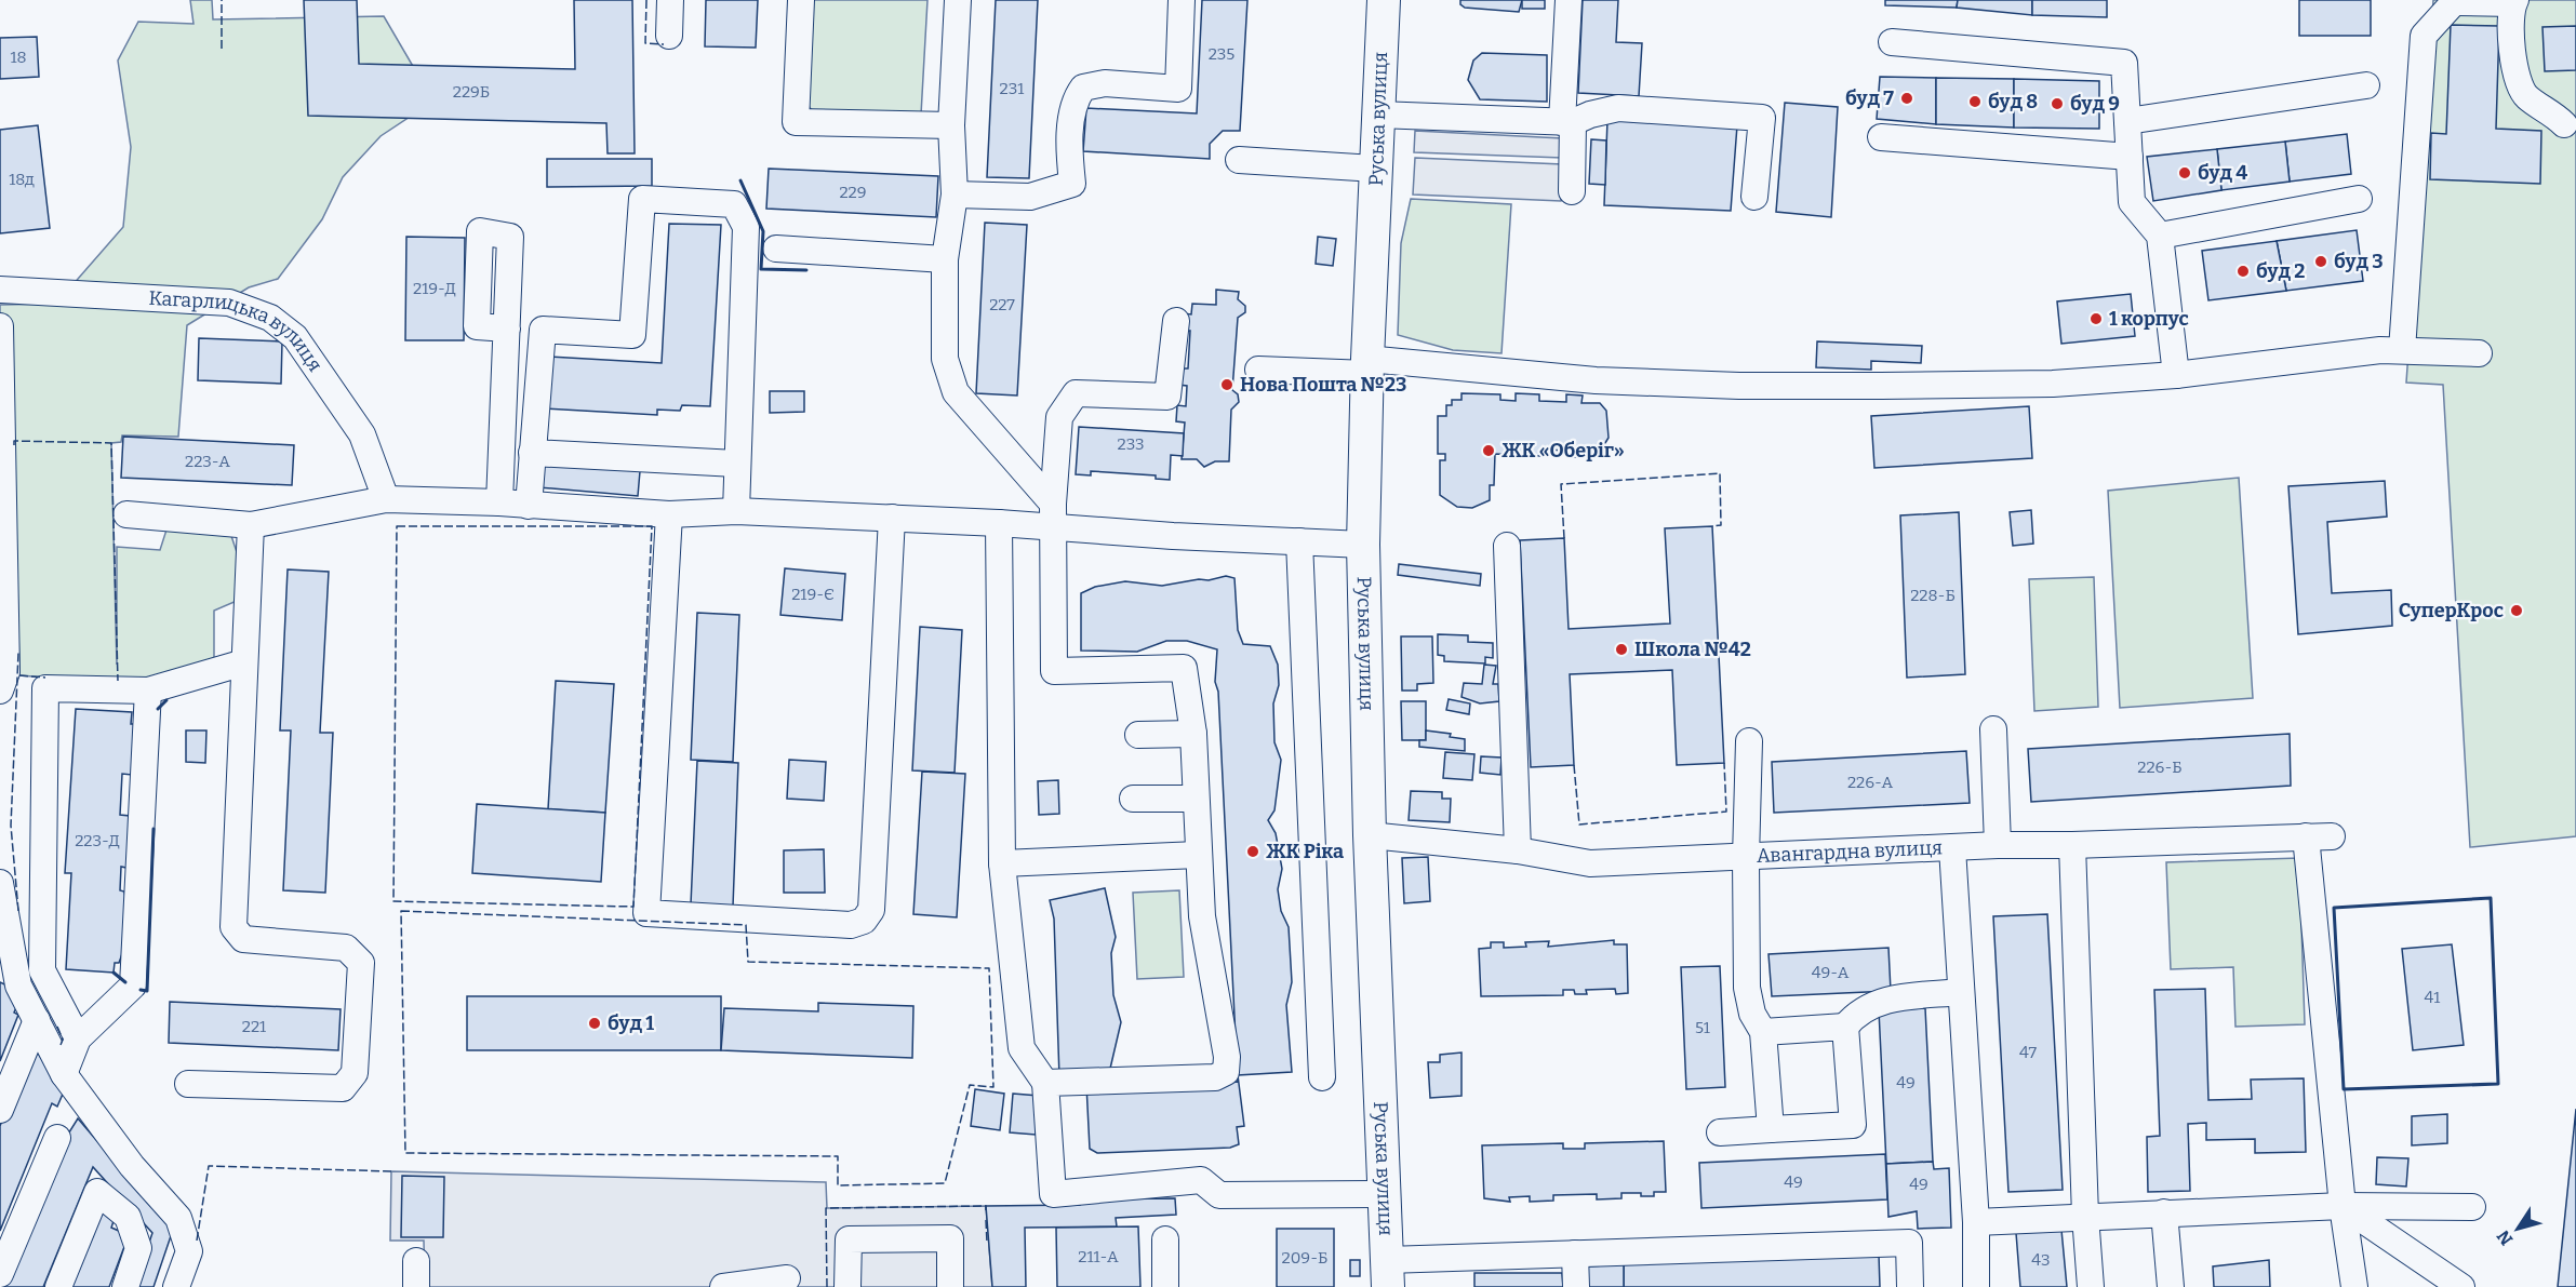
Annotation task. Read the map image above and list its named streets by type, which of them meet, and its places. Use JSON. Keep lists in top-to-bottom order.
{
  "streets": {
    "main road": ["Руська вулиця"],
    "street": ["Кагарлицька вулиця", "Авангардна вулиця"]
  },
  "crossings": [
    ["Руська вулиця", "Авангардна вулиця"]
  ],
  "places": [
    "буд 7",
    "буд 8",
    "буд 9",
    "буд 4",
    "буд 3",
    "буд 2",
    "1 корпус",
    "Нова Пошта №23",
    "ЖК «Оберіг»",
    "СуперКрос",
    "Школа №42",
    "ЖК Ріка",
    "буд 1"
  ],
  "house_numbers": [
    "235",
    "18",
    "231",
    "229Б",
    "18д",
    "229",
    "219-Д",
    "227",
    "233",
    "223-А",
    "219-Є",
    "228-Б",
    "226-Б",
    "226-А",
    "223-Д",
    "49-А",
    "41",
    "221",
    "51",
    "47",
    "49",
    "49",
    "49",
    "211-А",
    "209-Б",
    "43"
  ],
  "north": "bottom left"
}
